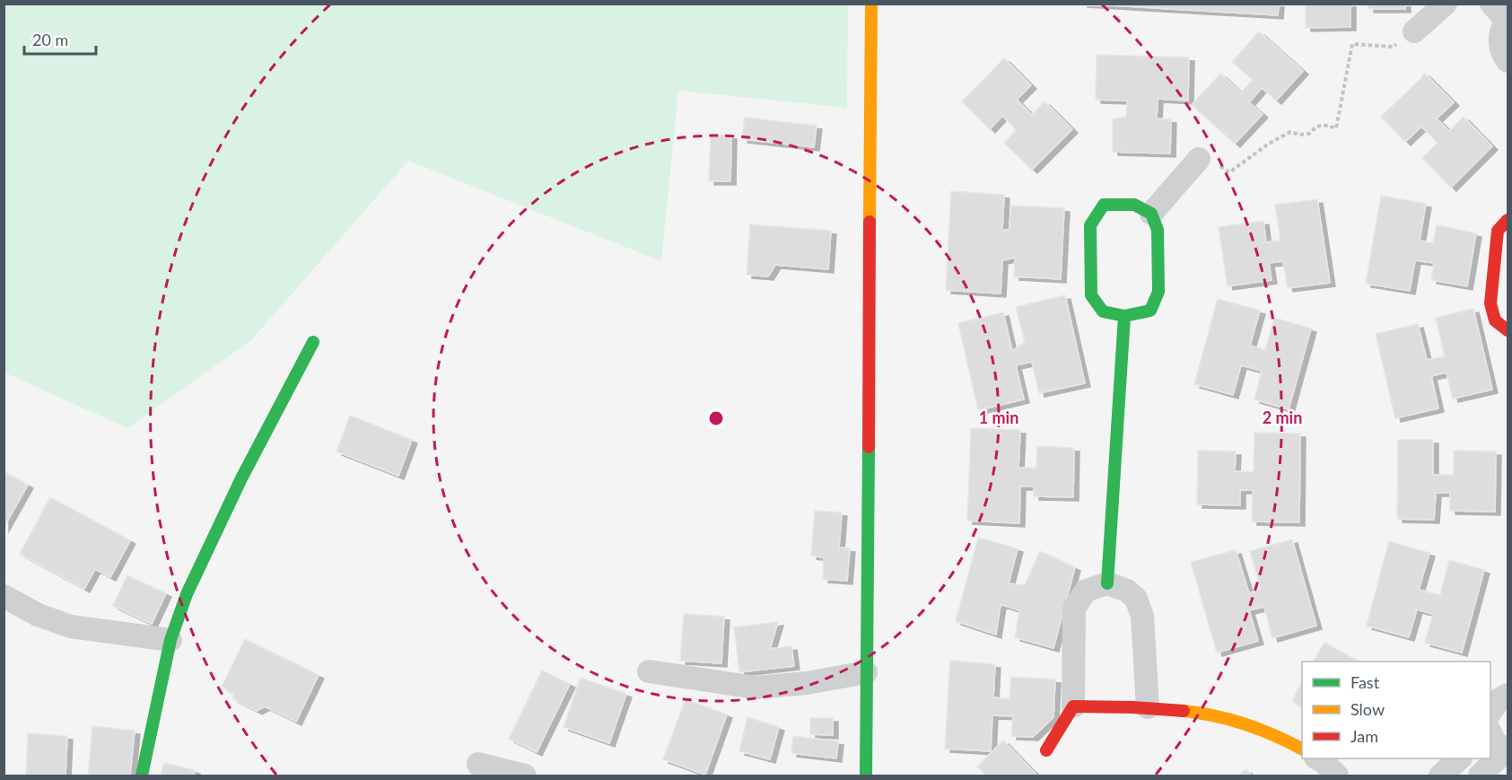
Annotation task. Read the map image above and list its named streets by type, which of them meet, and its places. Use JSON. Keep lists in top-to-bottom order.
{
  "legend": ["Fast", "Slow", "Jam"],
  "scale_bar": "20 m",
  "rings": ["1 min", "2 min"]
}
